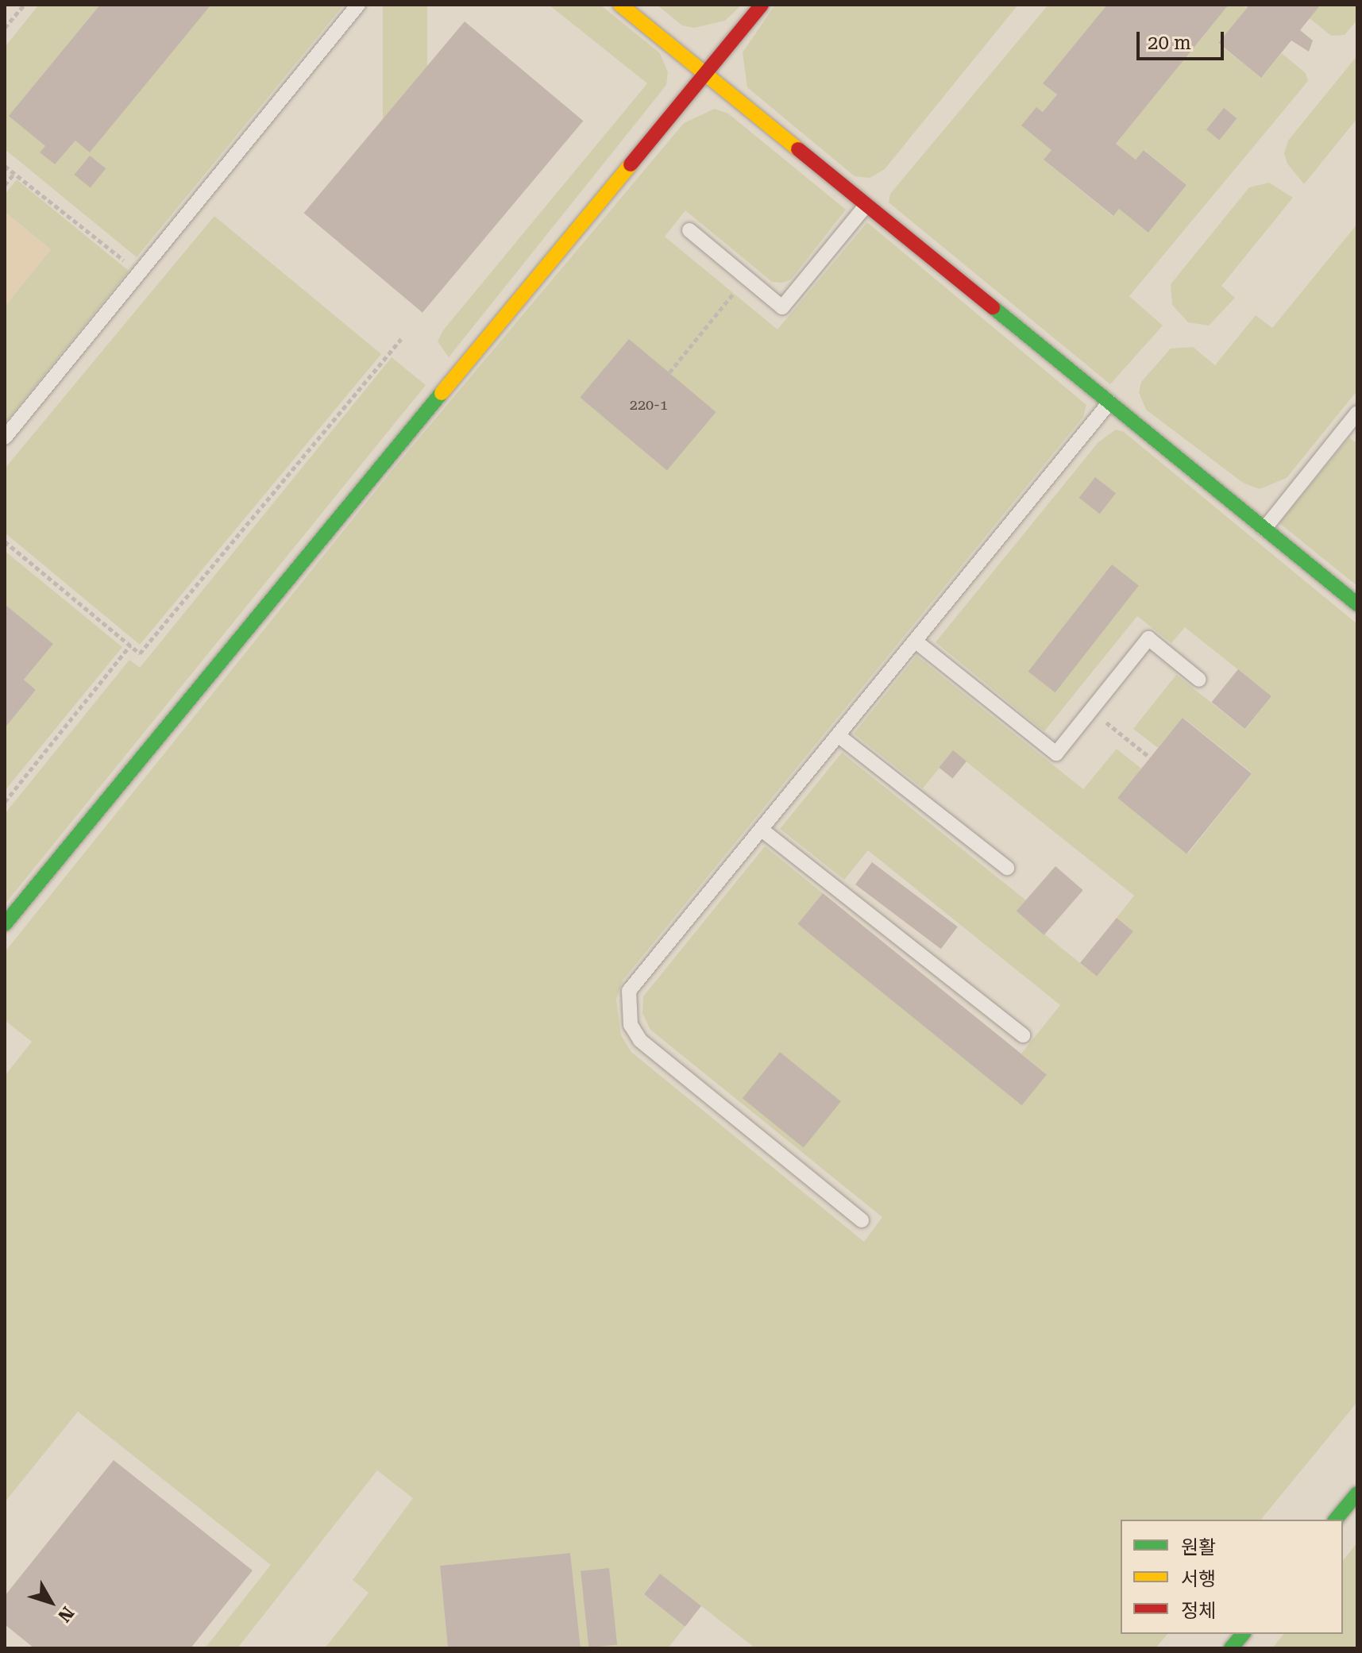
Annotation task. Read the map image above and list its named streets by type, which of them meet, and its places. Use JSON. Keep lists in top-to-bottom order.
{
  "house_numbers": ["220-1"],
  "legend": ["원활", "서행", "정체"],
  "scale_bar": "20 m",
  "north": "bottom right"
}
